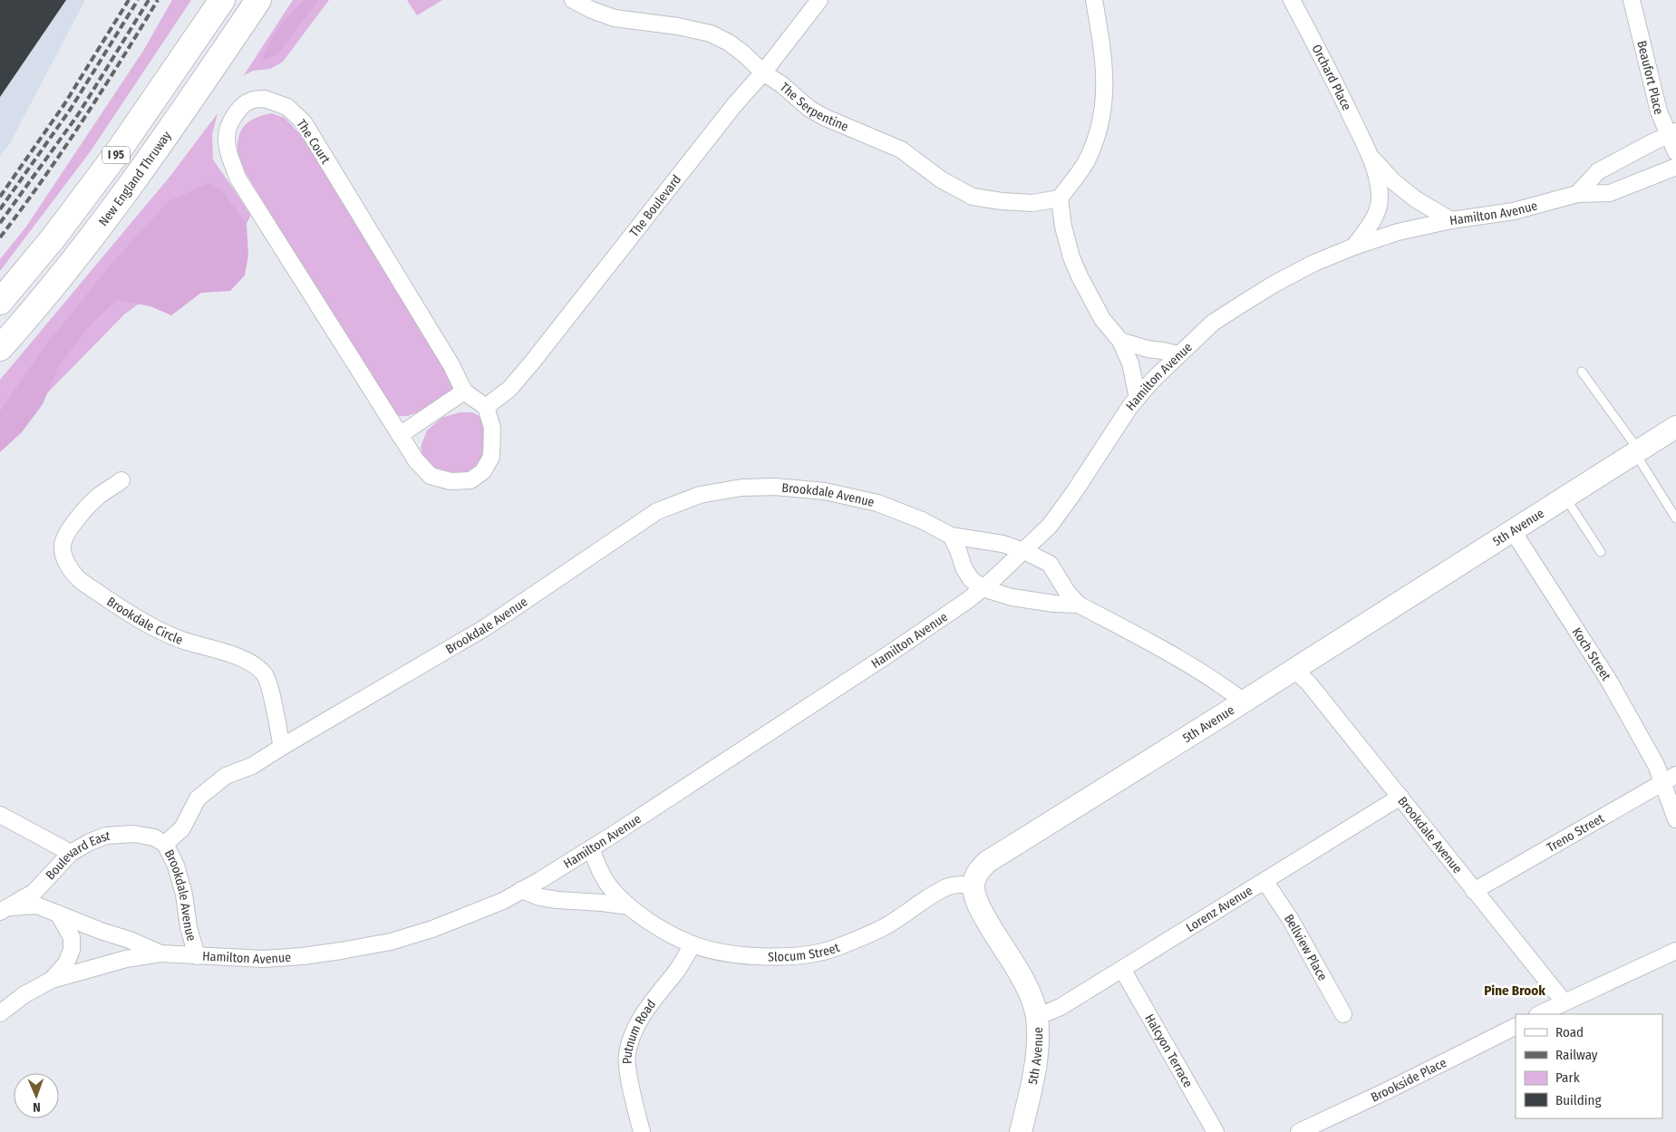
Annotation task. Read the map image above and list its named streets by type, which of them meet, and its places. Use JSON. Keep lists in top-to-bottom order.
{
  "streets": {
    "highway": ["I 95", "New England Thruway"],
    "street": [
      "Orchard Place",
      "Beaufort Place",
      "The Serpentine",
      "The Court",
      "The Boulevard",
      "Hamilton Avenue",
      "Brookdale Avenue",
      "5th Avenue",
      "Brookdale Circle",
      "Koch Street",
      "Treno Street",
      "Boulevard East",
      "Lorenz Avenue",
      "Bellview Place",
      "Slocum Street",
      "Putnum Road",
      "Halcyon Terrace",
      "Brookside Place"
    ]
  },
  "crossings": [
    ["Orchard Place", "Hamilton Avenue"],
    ["The Serpentine", "The Boulevard"],
    ["The Court", "The Boulevard"],
    ["Hamilton Avenue", "Brookdale Avenue"],
    ["Hamilton Avenue", "Boulevard East"],
    ["Hamilton Avenue", "Slocum Street"],
    ["Brookdale Avenue", "5th Avenue"],
    ["Brookdale Avenue", "Brookdale Circle"],
    ["Brookdale Avenue", "Treno Street"],
    ["Brookdale Avenue", "Boulevard East"],
    ["Brookdale Avenue", "Lorenz Avenue"],
    ["5th Avenue", "Koch Street"],
    ["5th Avenue", "Lorenz Avenue"],
    ["5th Avenue", "Slocum Street"],
    ["Koch Street", "Treno Street"],
    ["Lorenz Avenue", "Bellview Place"],
    ["Lorenz Avenue", "Halcyon Terrace"],
    ["Slocum Street", "Putnum Road"]
  ],
  "districts": ["Pine Brook"],
  "legend": [
    "Road",
    "Railway",
    "Park",
    "Building"
  ],
  "north": "bottom"
}
